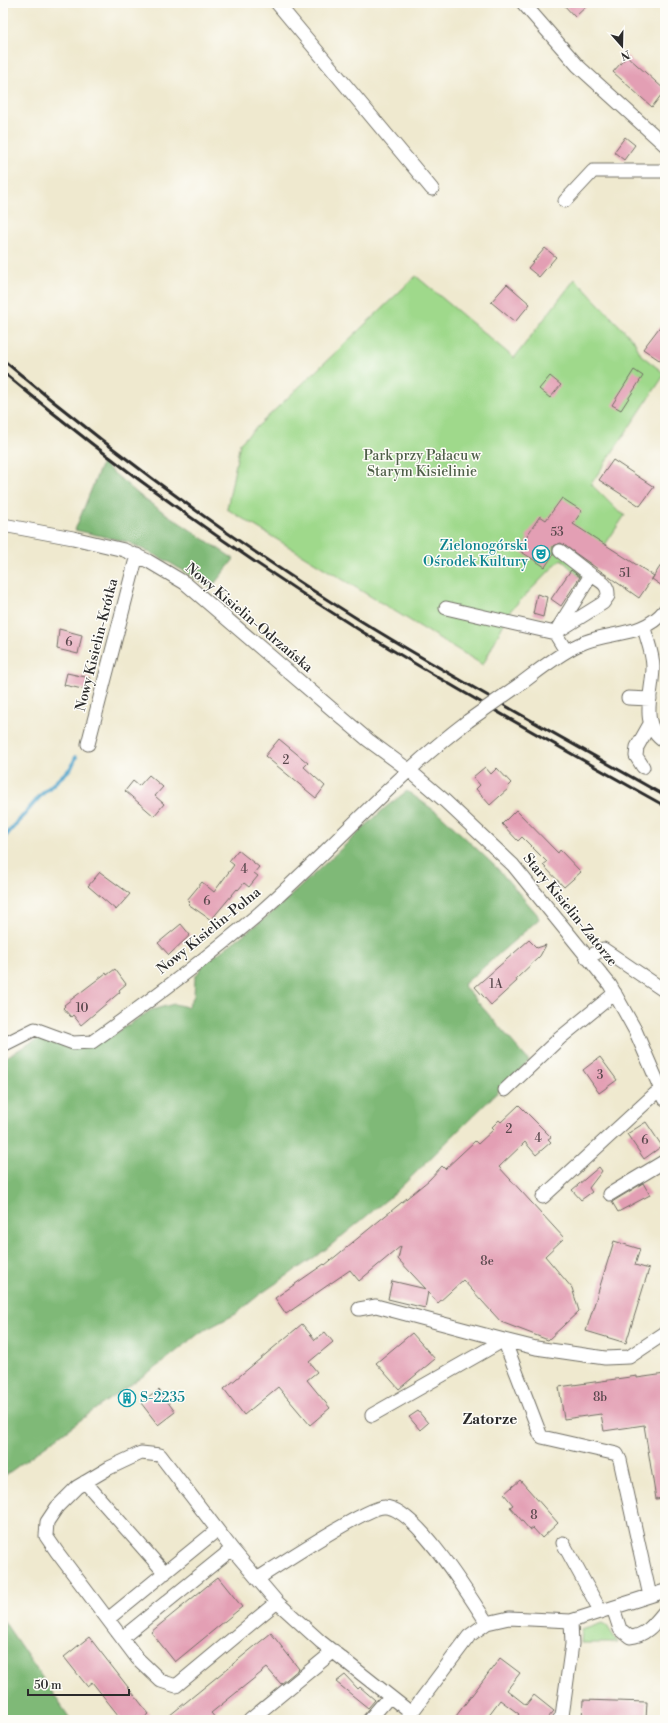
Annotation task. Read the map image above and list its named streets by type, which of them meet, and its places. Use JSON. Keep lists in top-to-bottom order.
{
  "streets": {
    "street": [
      "Nowy Kisielin-Odrzańska",
      "Nowy Kisielin-Krótka",
      "Stary Kisielin-Zatorze",
      "Nowy Kisielin-Polna"
    ]
  },
  "crossings": [
    ["Nowy Kisielin-Odrzańska", "Nowy Kisielin-Krótka"],
    ["Nowy Kisielin-Odrzańska", "Stary Kisielin-Zatorze"],
    ["Nowy Kisielin-Odrzańska", "Nowy Kisielin-Polna"],
    ["Stary Kisielin-Zatorze", "Nowy Kisielin-Polna"]
  ],
  "districts": ["Zatorze"],
  "parks": ["Park przy Pałacu w Starym Kisielinie"],
  "places": {
    "theatre": ["Zielonogórski Ośrodek Kultury"],
    "building": ["S-2235"]
  },
  "house_numbers": [
    "53",
    "51",
    "6",
    "2",
    "4",
    "6",
    "1A",
    "10",
    "3",
    "2",
    "4",
    "6",
    "8e",
    "8b",
    "8"
  ],
  "scale_bar": "50 m",
  "north": "bottom"
}
